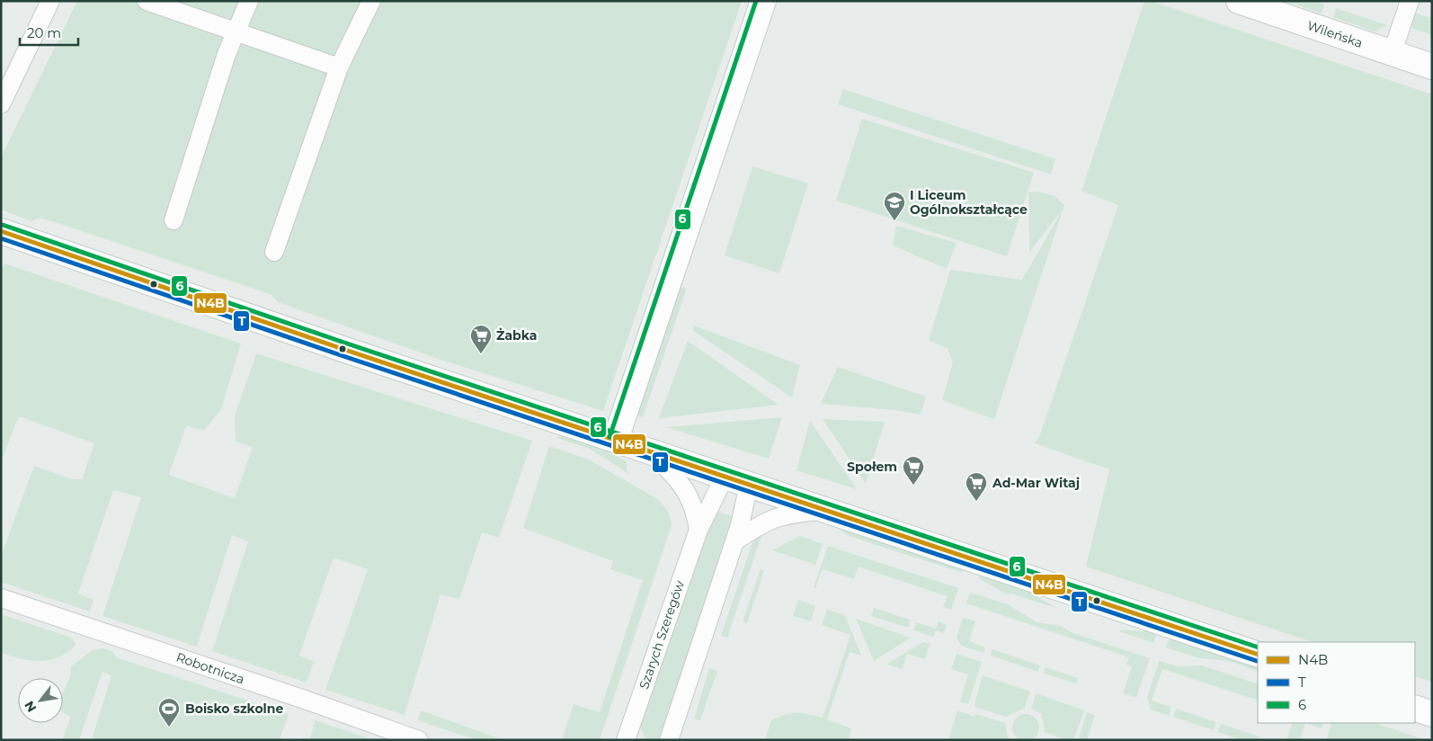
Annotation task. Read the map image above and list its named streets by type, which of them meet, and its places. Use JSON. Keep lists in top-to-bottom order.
{
  "streets": {
    "street": ["Wileńska", "Szarych Szeregów", "Robotnicza"]
  },
  "places": {
    "school or university": ["I Liceum Ogólnokształcące"],
    "supermarket": ["Żabka", "Społem", "Ad-Mar Witaj"],
    "sports": ["Boisko szkolne"]
  },
  "lines": ["transit line 6", "transit line N4B", "transit line T"],
  "legend": ["N4B", "T", "6"],
  "scale_bar": "20 m",
  "north": "bottom left"
}
